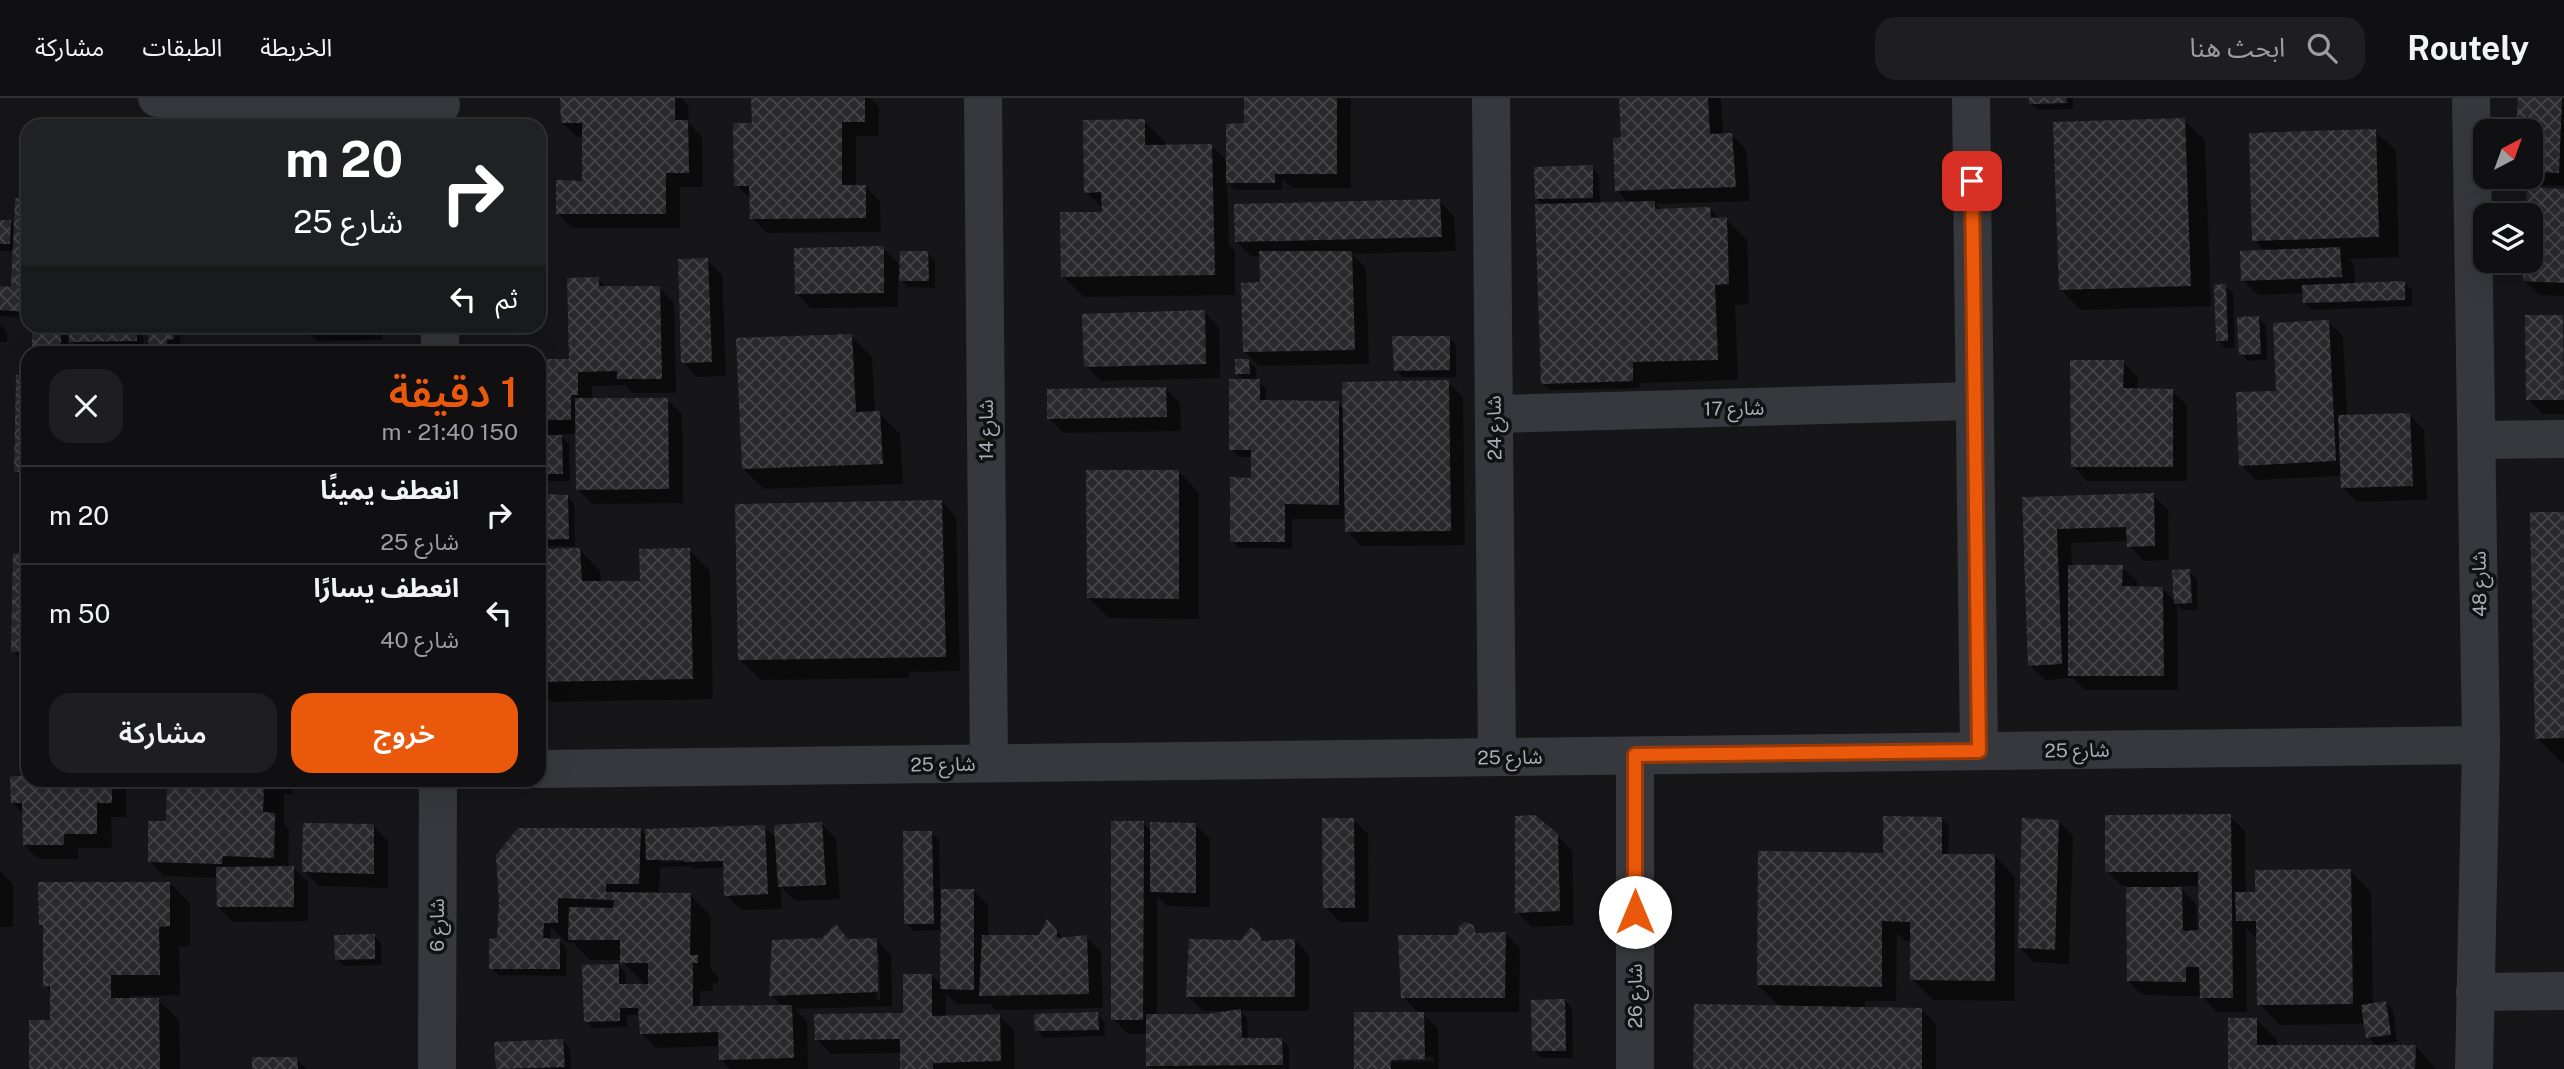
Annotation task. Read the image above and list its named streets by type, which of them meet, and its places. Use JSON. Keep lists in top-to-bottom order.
{
  "streets": {
    "street": [
      "شارع 17",
      "شارع 24",
      "شارع 14",
      "شارع 48",
      "شارع 25",
      "شارع 6",
      "شارع 26"
    ]
  },
  "crossings": [
    ["شارع 17", "شارع 24"],
    ["شارع 24", "شارع 25"],
    ["شارع 14", "شارع 25"],
    ["شارع 48", "شارع 25"],
    ["شارع 25", "شارع 26"]
  ],
  "north": "top right",
  "page": {
    "header": "Routely",
    "search": "ابحث هنا",
    "nav": ["الخريطة", "الطبقات", "مشاركة"],
    "turn": ["20 m", "شارع 25"],
    "then": "ثم",
    "heading": ["1 دقيقة", "150 m · 21:40"],
    "list": [
      {
        "name": "انعطف يمينًا",
        "note": "شارع 25",
        "value": "20 m"
      },
      {
        "name": "انعطف يسارًا",
        "note": "شارع 40",
        "value": "50 m"
      }
    ],
    "buttons": ["خروج", "مشاركة"]
  }
}
